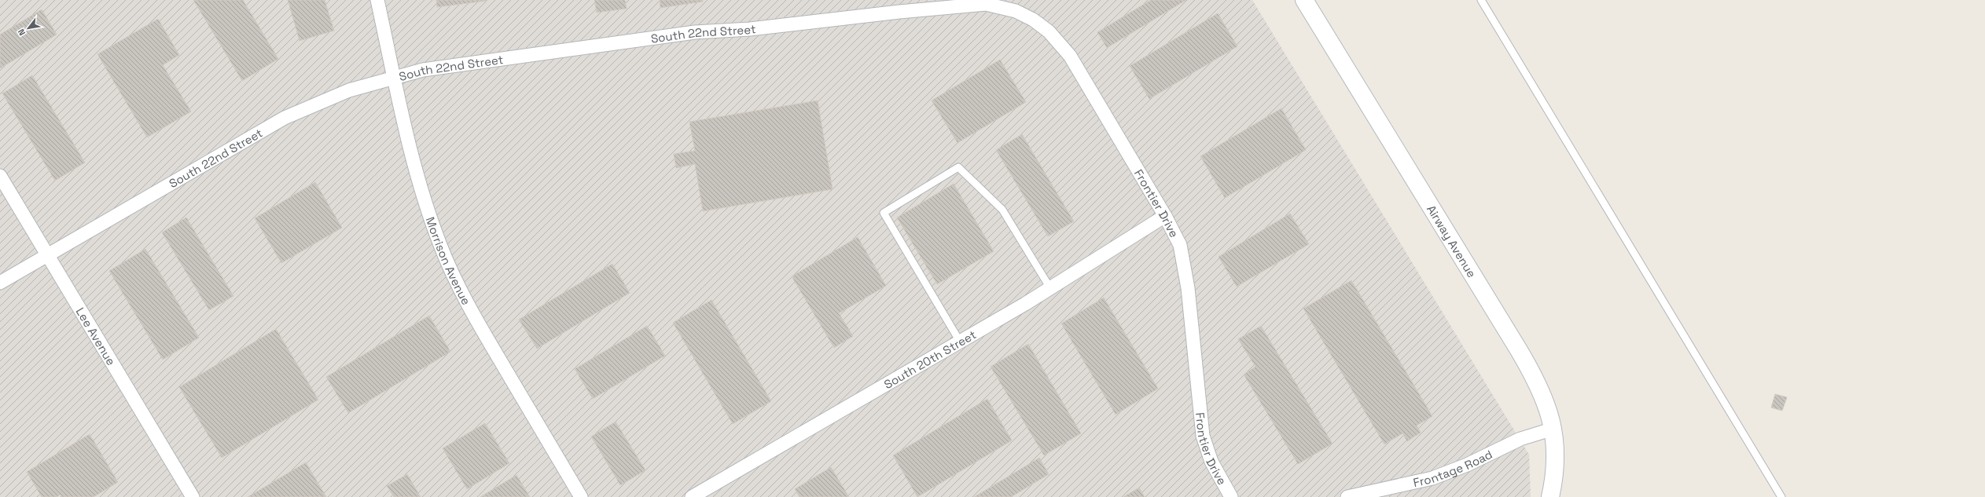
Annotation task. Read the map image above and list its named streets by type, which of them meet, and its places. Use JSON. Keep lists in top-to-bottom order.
{
  "streets": {
    "street": [
      "South 22nd Street",
      "Frontier Drive",
      "Airway Avenue",
      "Morrison Avenue",
      "Lee Avenue",
      "South 20th Street",
      "Frontage Road"
    ]
  },
  "crossings": [
    ["South 22nd Street", "Frontier Drive"],
    ["South 22nd Street", "Morrison Avenue"],
    ["South 22nd Street", "Lee Avenue"],
    ["Frontier Drive", "South 20th Street"],
    ["Airway Avenue", "Frontage Road"]
  ],
  "north": "bottom left"
}
